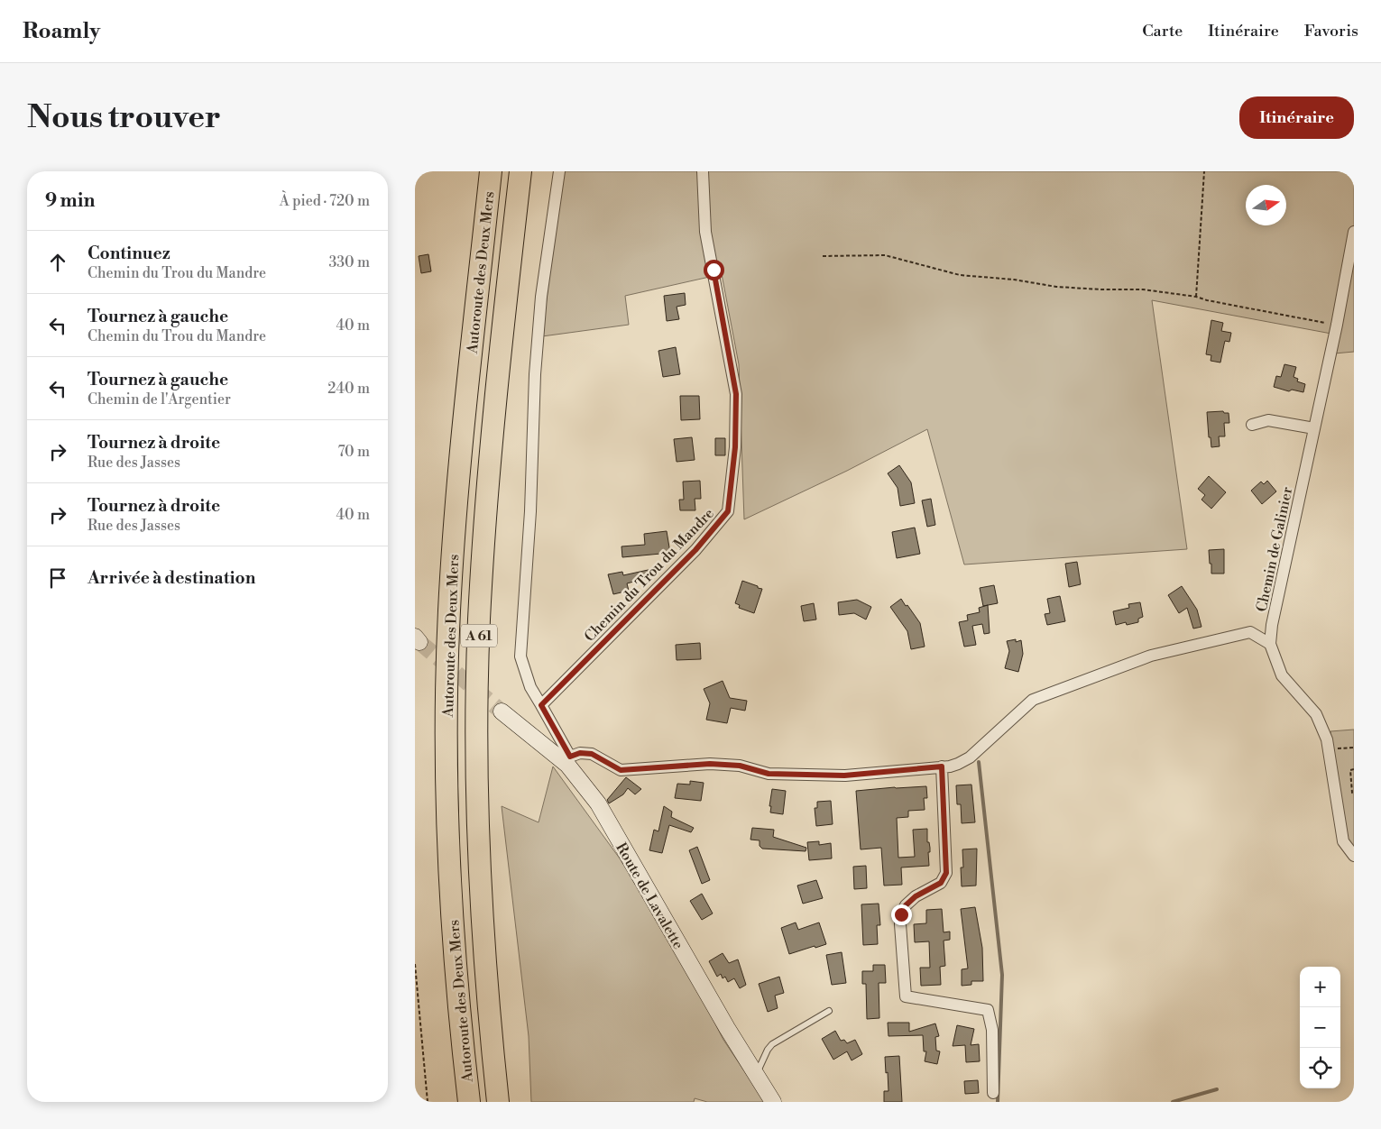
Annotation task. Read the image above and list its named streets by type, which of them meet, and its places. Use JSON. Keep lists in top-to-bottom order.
{
  "streets": {
    "highway": ["Autoroute des Deux Mers", "A 61"],
    "main road": ["Route de Lavalette"],
    "street": ["Chemin de Galinier", "Chemin du Trou du Mandre"]
  },
  "north": "right",
  "page": {
    "header": "Roamly",
    "nav": ["Carte", "Itinéraire", "Favoris"],
    "buttons": "Itinéraire",
    "title": "Nous trouver",
    "heading": ["9 min", "À pied · 720 m"],
    "list": [
      ["Continuez", "Chemin du Trou du Mandre", "330 m"],
      ["Tournez à gauche", "Chemin du Trou du Mandre", "40 m"],
      ["Tournez à gauche", "Chemin de l'Argentier", "240 m"],
      ["Tournez à droite", "Rue des Jasses", "70 m"],
      ["Tournez à droite", "Rue des Jasses", "40 m"],
      "Arrivée à destination"
    ],
    "map_buttons": ["+", "−"]
  }
}
